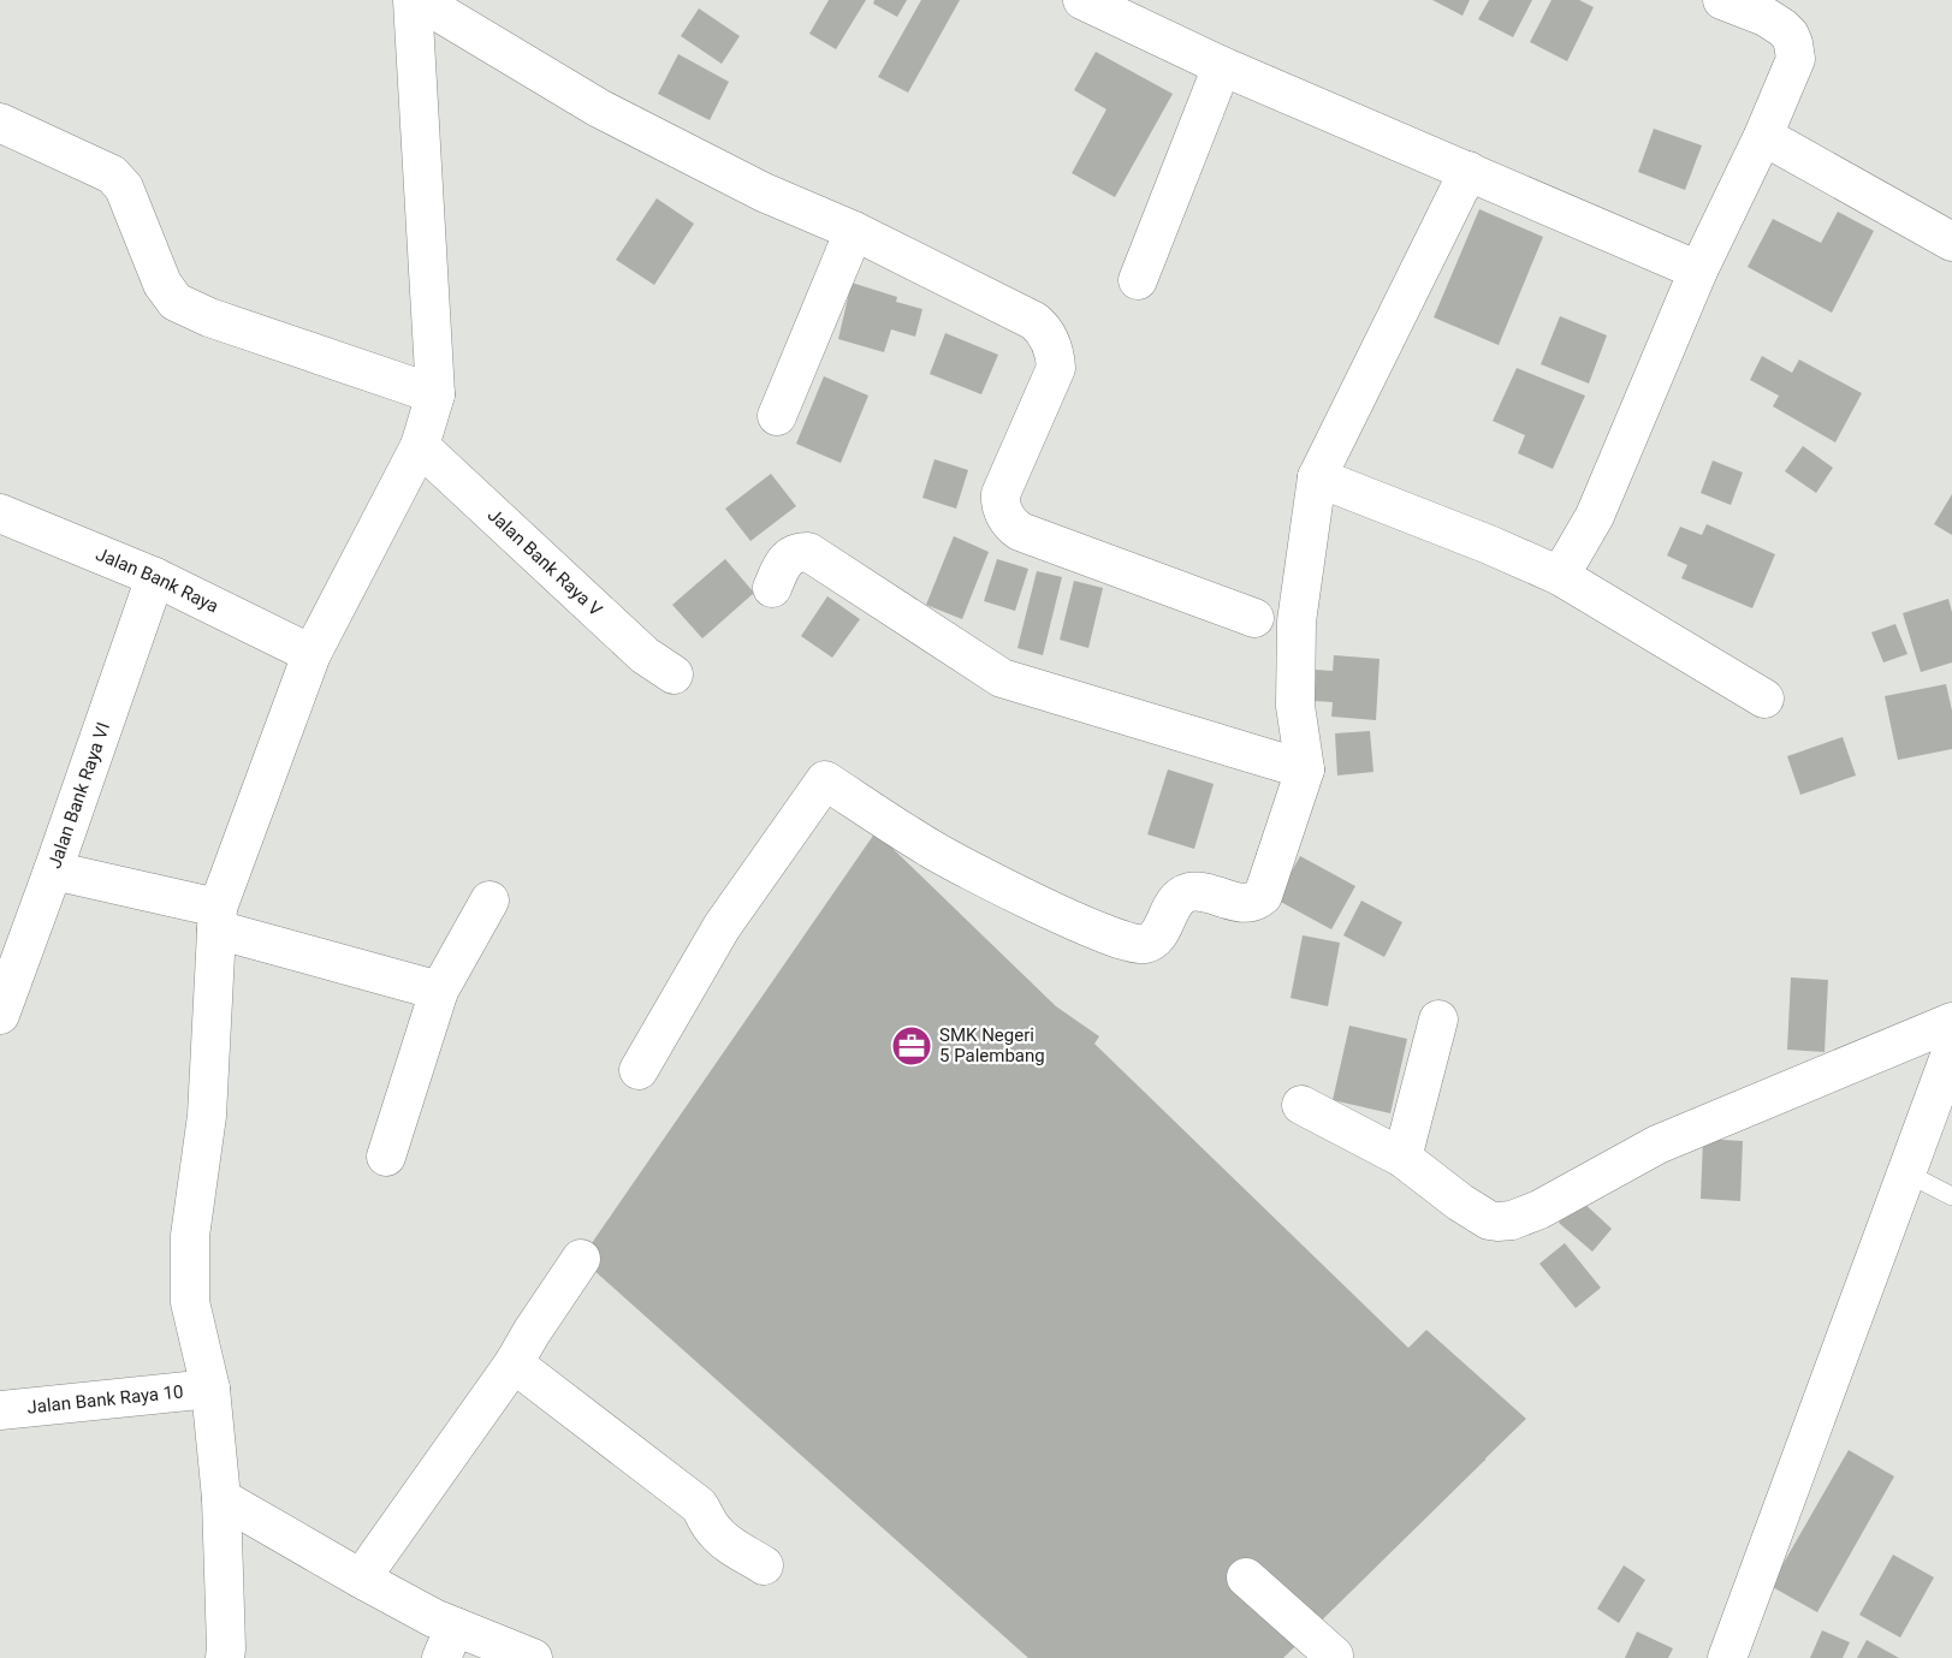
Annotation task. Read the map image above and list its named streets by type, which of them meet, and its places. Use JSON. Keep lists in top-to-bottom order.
{
  "streets": {
    "street": [
      "Jalan Bank Raya V",
      "Jalan Bank Raya",
      "Jalan Bank Raya VI",
      "Jalan Bank Raya 10"
    ]
  },
  "crossings": [
    ["Jalan Bank Raya", "Jalan Bank Raya VI"]
  ],
  "places": {
    "office": ["SMK Negeri 5 Palembang"]
  }
}
